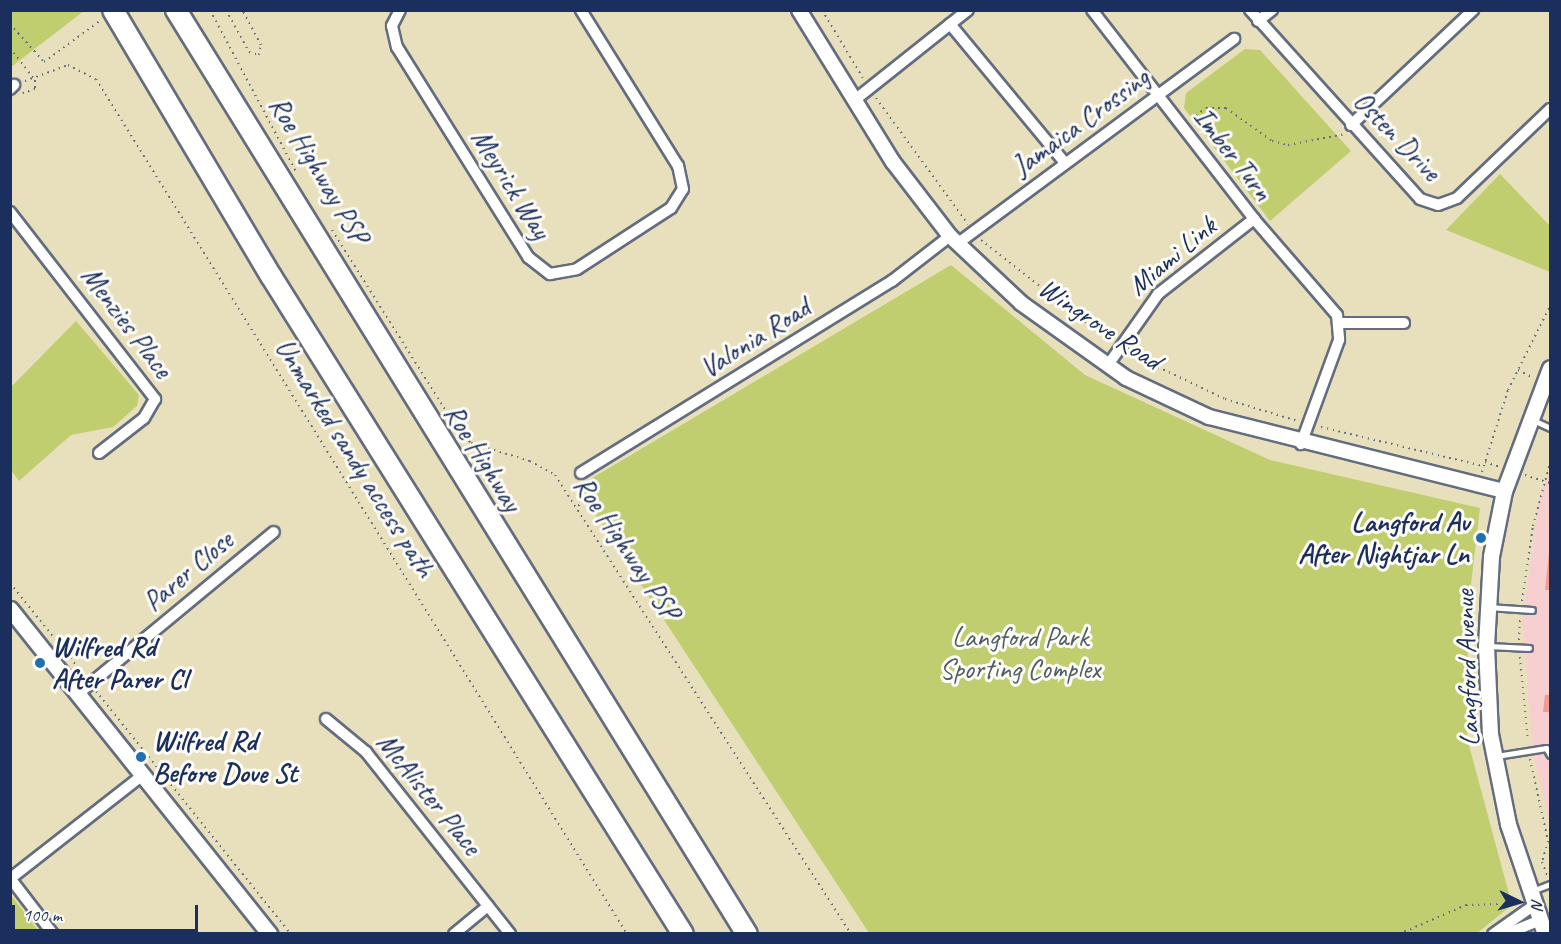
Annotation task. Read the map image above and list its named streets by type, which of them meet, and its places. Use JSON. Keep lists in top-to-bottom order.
{
  "streets": {
    "highway": ["Roe Highway"],
    "main road": ["Langford Avenue"],
    "street": [
      "Jamaica Crossing",
      "Osten Drive",
      "Imber Turn",
      "Meyrick Way",
      "Miami Link",
      "Menzies Place",
      "Wingrove Road",
      "Valonia Road",
      "Parer Close",
      "McAlister Place"
    ],
    "path": ["Roe Highway PSP", "Unmarked sandy access path"]
  },
  "crossings": [
    ["Jamaica Crossing", "Imber Turn"],
    ["Jamaica Crossing", "Wingrove Road"],
    ["Jamaica Crossing", "Valonia Road"],
    ["Imber Turn", "Miami Link"],
    ["Miami Link", "Wingrove Road"],
    ["Wingrove Road", "Valonia Road"],
    ["Wingrove Road", "Langford Avenue"]
  ],
  "parks": ["Langford Park Sporting Complex"],
  "places": ["Langford Av After Nightjar Ln", "Wilfred Rd After Parer Cl", "Wilfred Rd Before Dove St"],
  "scale_bar": "100 m",
  "north": "right"
}
